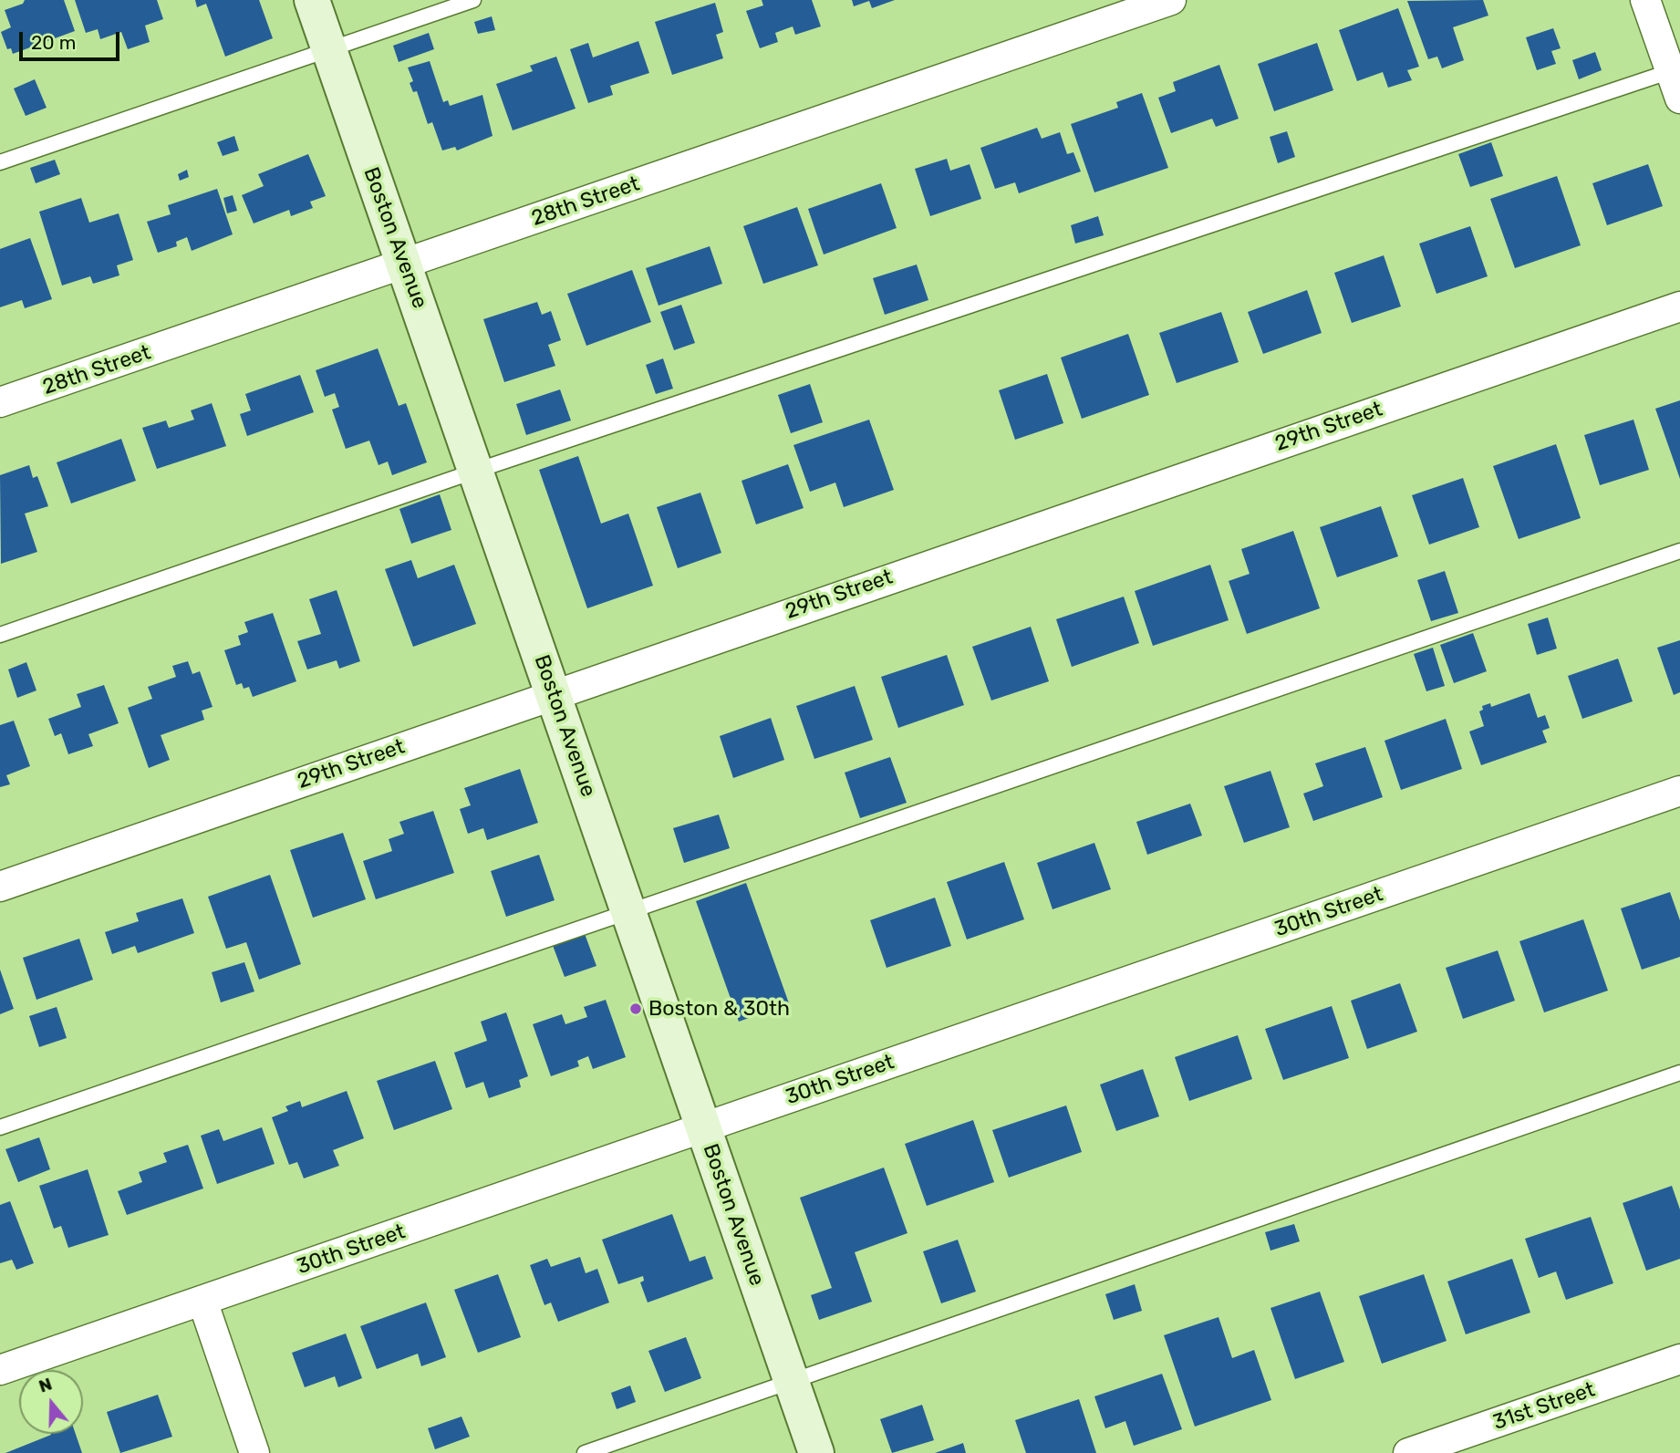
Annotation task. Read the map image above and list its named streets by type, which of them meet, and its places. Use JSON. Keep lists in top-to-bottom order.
{
  "streets": {
    "street": [
      "28th Street",
      "Boston Avenue",
      "29th Street",
      "30th Street",
      "31st Street"
    ]
  },
  "crossings": [
    ["28th Street", "Boston Avenue"],
    ["Boston Avenue", "29th Street"],
    ["Boston Avenue", "30th Street"]
  ],
  "places": ["Boston & 30th"],
  "scale_bar": "20 m",
  "north": "top"
}
